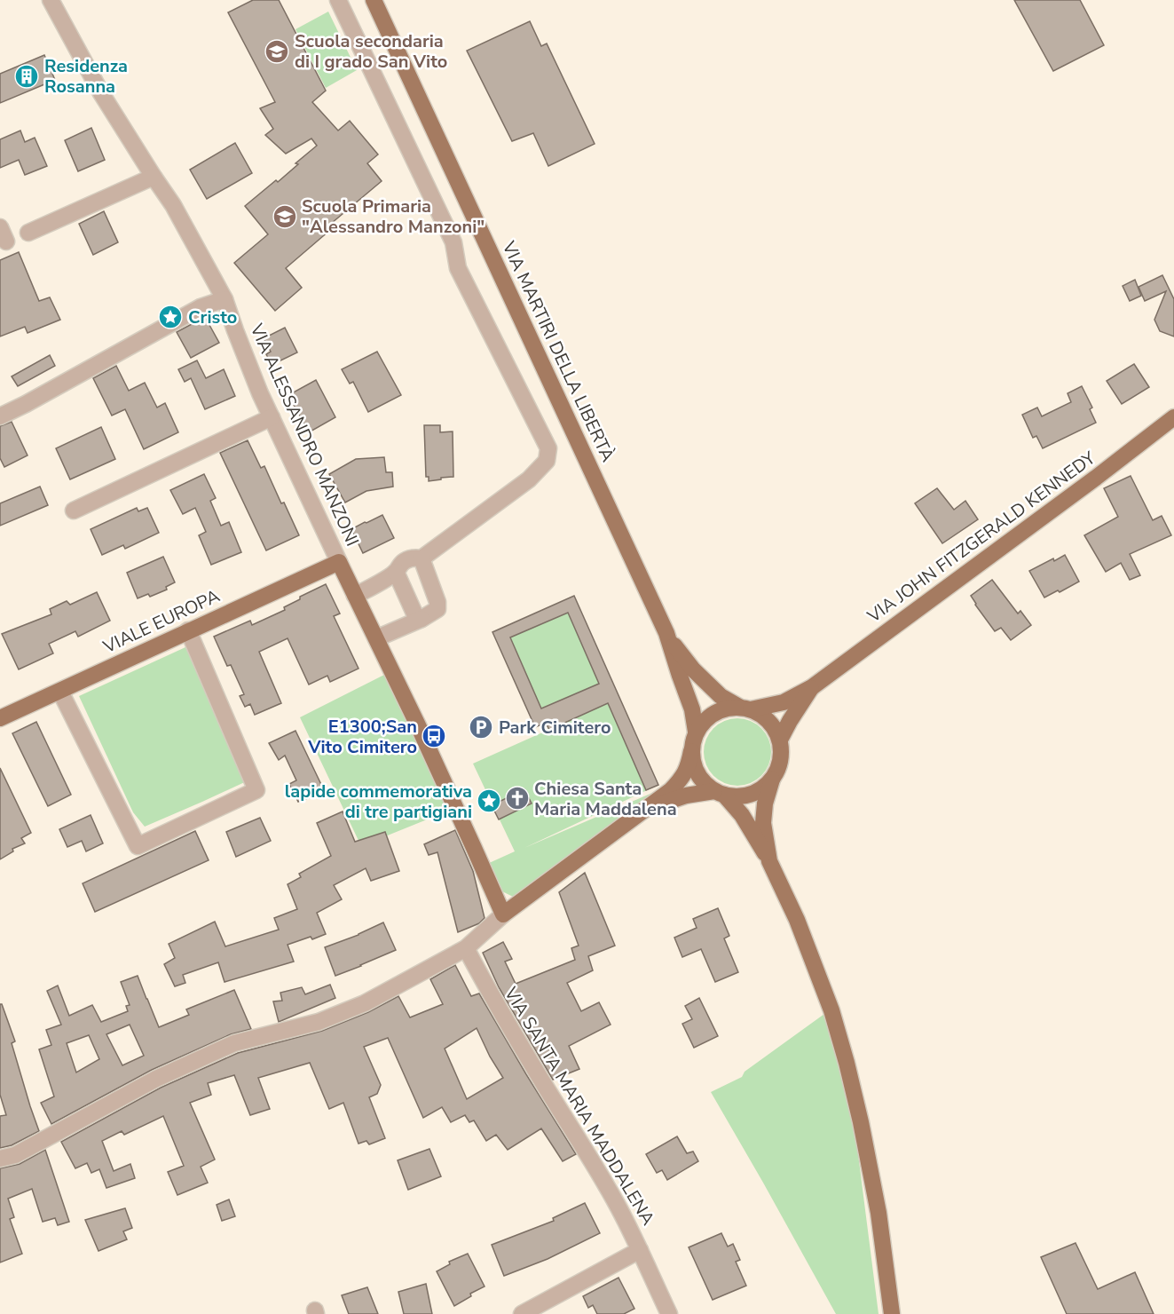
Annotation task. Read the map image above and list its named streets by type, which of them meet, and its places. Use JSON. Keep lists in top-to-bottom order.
{
  "streets": {
    "main road": [
      "VIA MARTIRI DELLA LIBERTÀ",
      "VIA ALESSANDRO MANZONI",
      "VIA JOHN FITZGERALD KENNEDY",
      "VIALE EUROPA"
    ],
    "street": ["VIA SANTA MARIA MADDALENA"]
  },
  "crossings": [
    ["VIA MARTIRI DELLA LIBERTÀ", "VIA JOHN FITZGERALD KENNEDY"],
    ["VIA ALESSANDRO MANZONI", "VIALE EUROPA"]
  ],
  "places": {
    "school or university": ["Scuola secondaria di I grado San Vito", "Scuola Primaria \"Alessandro Manzoni\""],
    "building": ["Residenza Rosanna"],
    "place": ["Cristo", "lapide commemorativa di tre partigiani"],
    "parking": ["Park Cimitero"],
    "bus stop": ["E1300;San Vito Cimitero"],
    "church": ["Chiesa Santa Maria Maddalena"]
  }
}
